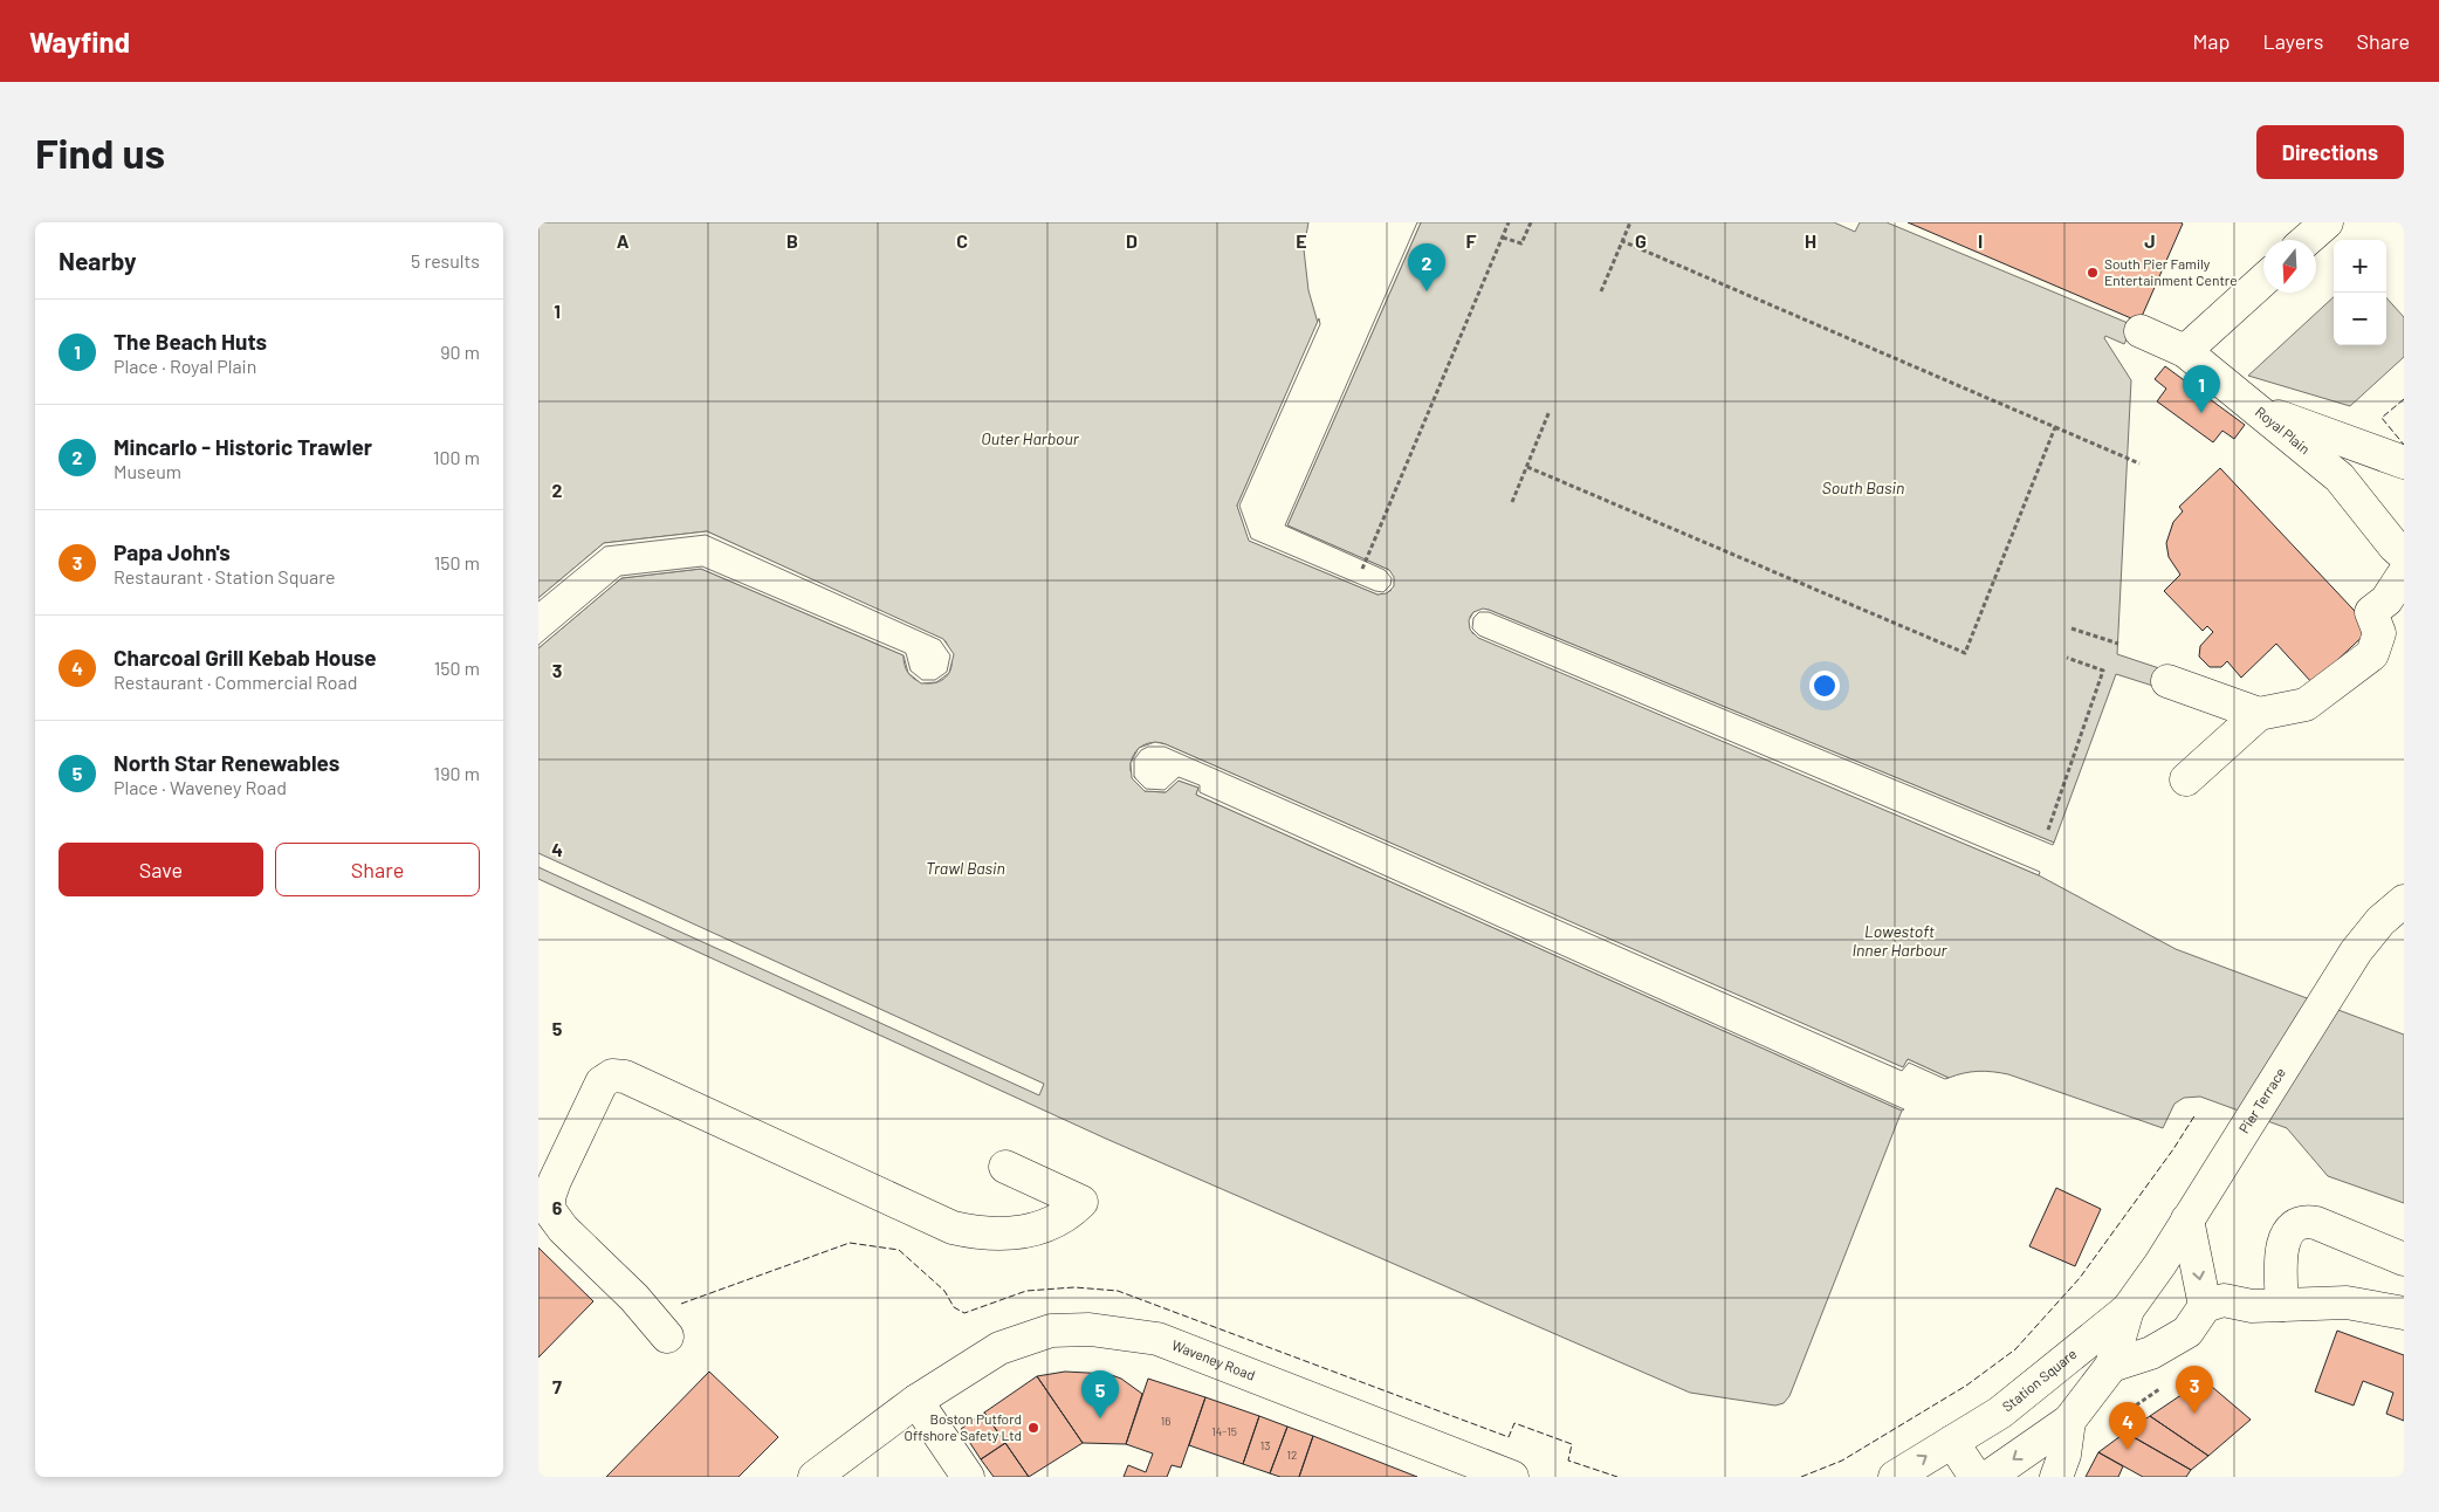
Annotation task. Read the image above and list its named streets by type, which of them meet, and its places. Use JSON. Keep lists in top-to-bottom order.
{
  "streets": {
    "main road": [
      "Royal Plain",
      "Pier Terrace",
      "Waveney Road",
      "Station Square"
    ]
  },
  "crossings": [
    ["Pier Terrace", "Station Square"]
  ],
  "water": [
    "Outer Harbour",
    "South Basin",
    "Trawl Basin",
    "Lowestoft Inner Harbour"
  ],
  "places": ["South Pier Family Entertainment Centre", "Boston Putford Offshore Safety Ltd"],
  "house_numbers": [
    "16",
    "14-15",
    "13",
    "12"
  ],
  "north": "bottom",
  "page": {
    "header": "Wayfind",
    "nav": ["Map", "Layers", "Share"],
    "buttons": [
      "Directions",
      ["Save", "Share"]
    ],
    "title": "Find us",
    "heading": ["Nearby", "5 results"],
    "map_buttons": ["+", "−"],
    "pins": [
      "2",
      "1",
      "3",
      "5",
      "4"
    ],
    "list": [
      {
        "mark": "1",
        "name": "The Beach Huts",
        "note": "Place · Royal Plain",
        "value": "90 m"
      },
      {
        "mark": "2",
        "name": "Mincarlo - Historic Trawler",
        "note": "Museum",
        "value": "100 m"
      },
      {
        "mark": "3",
        "name": "Papa John's",
        "note": "Restaurant · Station Square",
        "value": "150 m"
      },
      {
        "mark": "4",
        "name": "Charcoal Grill Kebab House",
        "note": "Restaurant · Commercial Road",
        "value": "150 m"
      },
      {
        "mark": "5",
        "name": "North Star Renewables",
        "note": "Place · Waveney Road",
        "value": "190 m"
      }
    ]
  },
  "grid": {
    "columns": [
      "A",
      "B",
      "C",
      "D",
      "E",
      "F",
      "G",
      "H",
      "I",
      "J"
    ],
    "rows": [
      "1",
      "2",
      "3",
      "4",
      "5",
      "6",
      "7"
    ]
  }
}
